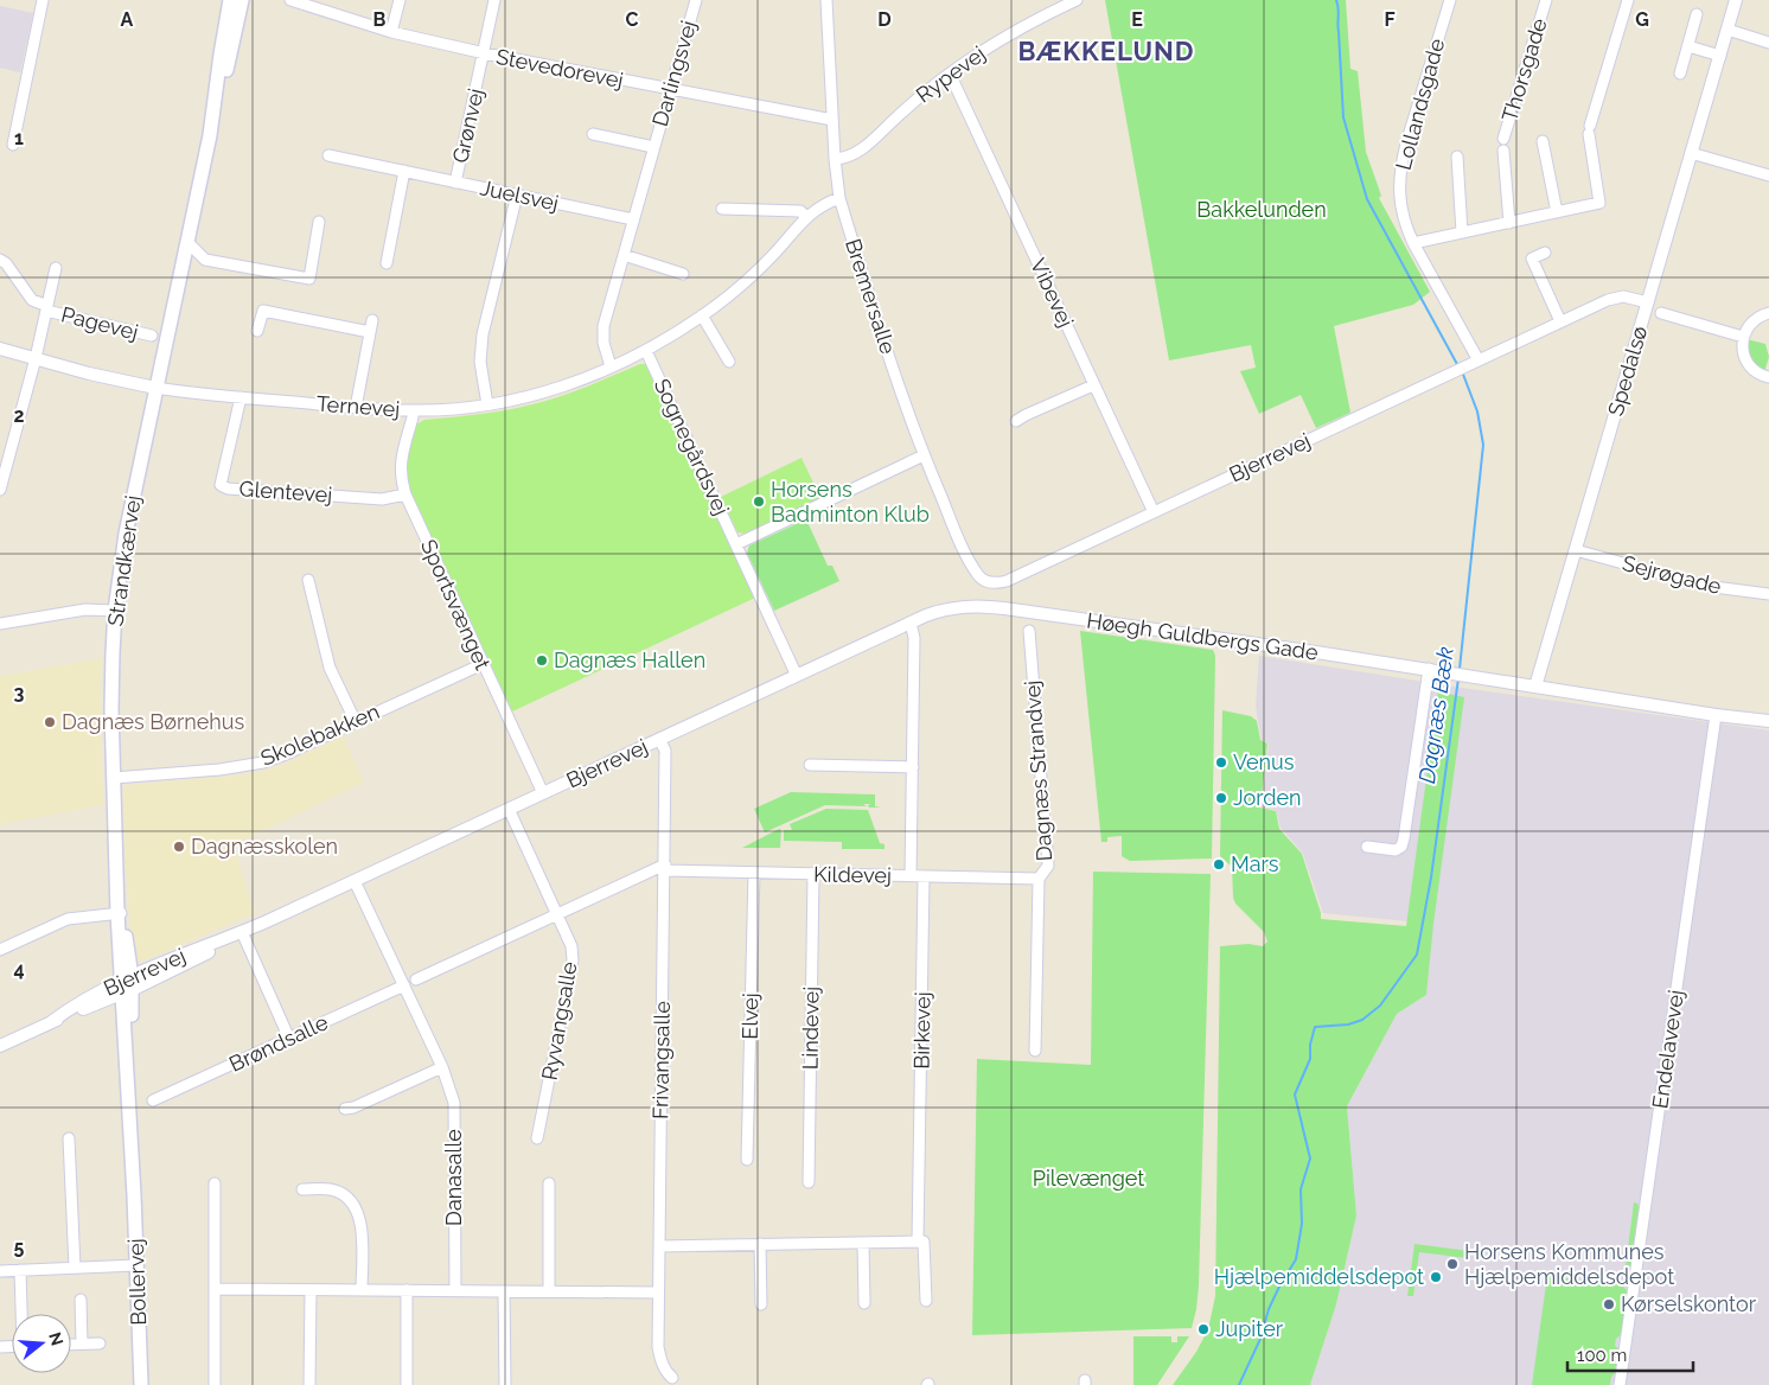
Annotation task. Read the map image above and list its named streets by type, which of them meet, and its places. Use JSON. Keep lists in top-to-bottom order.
{
  "streets": {
    "main road": ["Strandkærvej", "Bollervej"],
    "street": [
      "Stevedorevej",
      "Thorsgade",
      "Darlingsvej",
      "Rypevej",
      "Lollandsgade",
      "Grønvej",
      "Juelsvej",
      "Vibevej",
      "Bremersalle",
      "Pagevej",
      "Spedalsø",
      "Ternevej",
      "Sognegårdsvej",
      "Bjerrevej",
      "Glentevej",
      "Sejrøgade",
      "Sportsvænget",
      "Høegh Guldbergs Gade",
      "Skolebakken",
      "Dagnæs Strandvej",
      "Kildevej",
      "Elvej",
      "Ryvangsalle",
      "Lindevej",
      "Birkevej",
      "Brøndsalle",
      "Endelavevej",
      "Frivangsalle",
      "Danasalle"
    ]
  },
  "crossings": [
    ["Stevedorevej", "Darlingsvej"],
    ["Stevedorevej", "Grønvej"],
    ["Stevedorevej", "Bremersalle"],
    ["Darlingsvej", "Juelsvej"],
    ["Darlingsvej", "Ternevej"],
    ["Rypevej", "Vibevej"],
    ["Rypevej", "Bremersalle"],
    ["Lollandsgade", "Bjerrevej"],
    ["Grønvej", "Juelsvej"],
    ["Vibevej", "Bjerrevej"],
    ["Bremersalle", "Ternevej"],
    ["Bremersalle", "Bjerrevej"],
    ["Pagevej", "Ternevej"],
    ["Spedalsø", "Bjerrevej"],
    ["Spedalsø", "Sejrøgade"],
    ["Spedalsø", "Høegh Guldbergs Gade"],
    ["Ternevej", "Sognegårdsvej"],
    ["Ternevej", "Glentevej"],
    ["Ternevej", "Strandkærvej"],
    ["Ternevej", "Sportsvænget"],
    ["Sognegårdsvej", "Bjerrevej"],
    ["Bjerrevej", "Strandkærvej"],
    ["Bjerrevej", "Sportsvænget"],
    ["Bjerrevej", "Høegh Guldbergs Gade"],
    ["Bjerrevej", "Ryvangsalle"],
    ["Bjerrevej", "Frivangsalle"],
    ["Bjerrevej", "Danasalle"],
    ["Bjerrevej", "Bollervej"],
    ["Glentevej", "Sportsvænget"],
    ["Strandkærvej", "Skolebakken"],
    ["Strandkærvej", "Bollervej"],
    ["Sportsvænget", "Skolebakken"],
    ["Høegh Guldbergs Gade", "Endelavevej"],
    ["Dagnæs Strandvej", "Kildevej"],
    ["Kildevej", "Elvej"],
    ["Kildevej", "Lindevej"],
    ["Kildevej", "Birkevej"],
    ["Kildevej", "Frivangsalle"],
    ["Brøndsalle", "Danasalle"]
  ],
  "districts": ["BÆKKELUND"],
  "water": ["Dagnæs Bæk"],
  "parks": ["Bakkelunden", "Pilevænget"],
  "places": [
    "Horsens Badminton Klub",
    "Dagnæs Hallen",
    "Dagnæs Børnehus",
    "Venus",
    "Jorden",
    "Dagnæsskolen",
    "Mars",
    "Horsens Kommunes Hjælpemiddelsdepot",
    "Hjælpemiddelsdepot",
    "Kørselskontor",
    "Jupiter"
  ],
  "scale_bar": "100 m",
  "north": "right",
  "grid": {
    "columns": [
      "A",
      "B",
      "C",
      "D",
      "E",
      "F",
      "G"
    ],
    "rows": [
      "1",
      "2",
      "3",
      "4",
      "5"
    ]
  }
}
